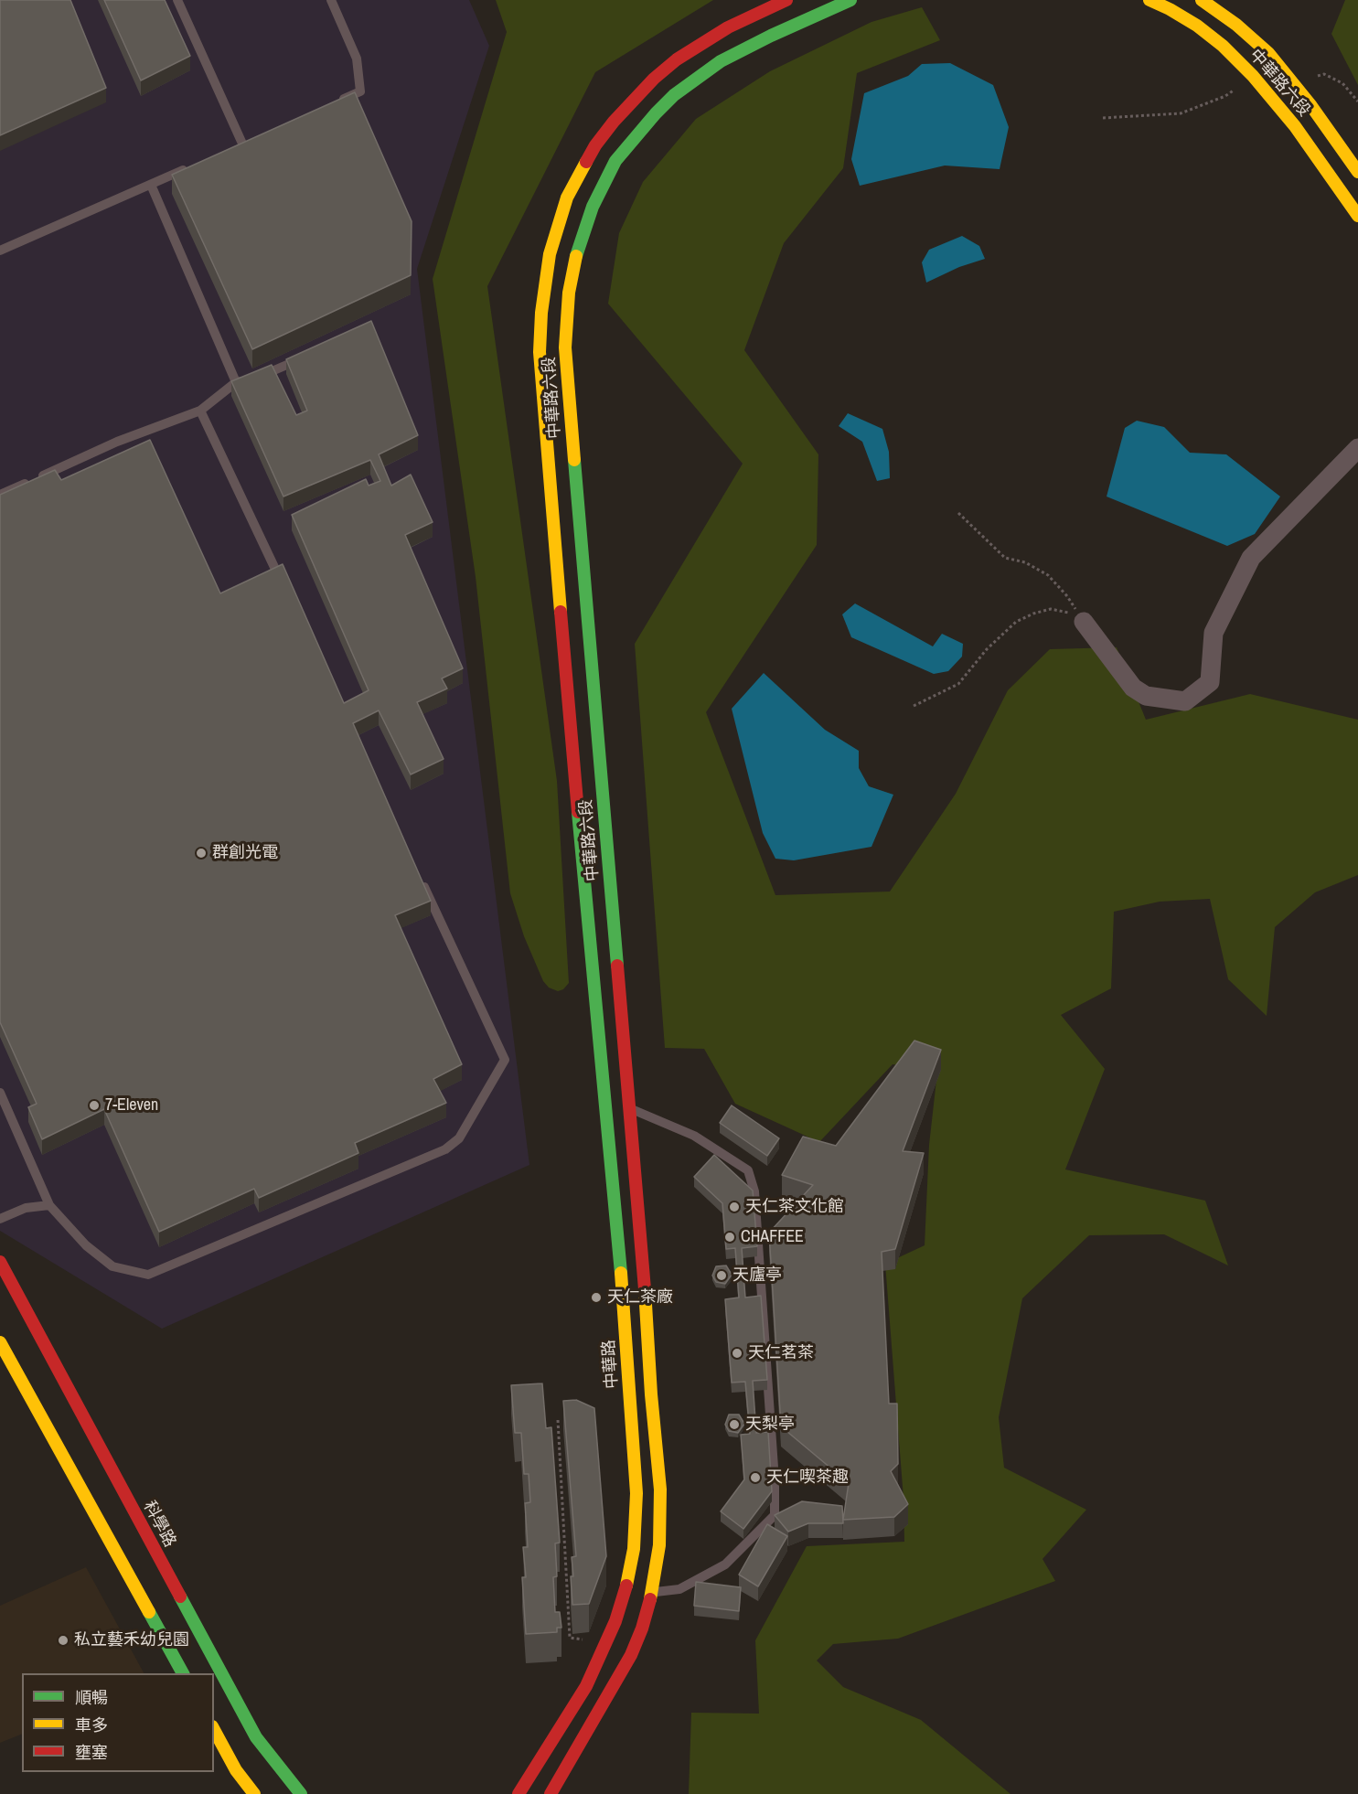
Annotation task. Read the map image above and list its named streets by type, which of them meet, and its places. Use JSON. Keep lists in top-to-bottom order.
{
  "streets": {
    "main road": ["中華路六段", "中華路", "科學路"]
  },
  "crossings": [
    ["中華路六段", "中華路"]
  ],
  "places": [
    "群創光電",
    "7-Eleven",
    "天仁茶文化館",
    "CHAFFEE",
    "天廬亭",
    "天仁茶廠",
    "天仁茗茶",
    "天梨亭",
    "天仁喫茶趣",
    "私立藝禾幼兒園"
  ],
  "legend": ["順暢", "車多", "壅塞"]
}
